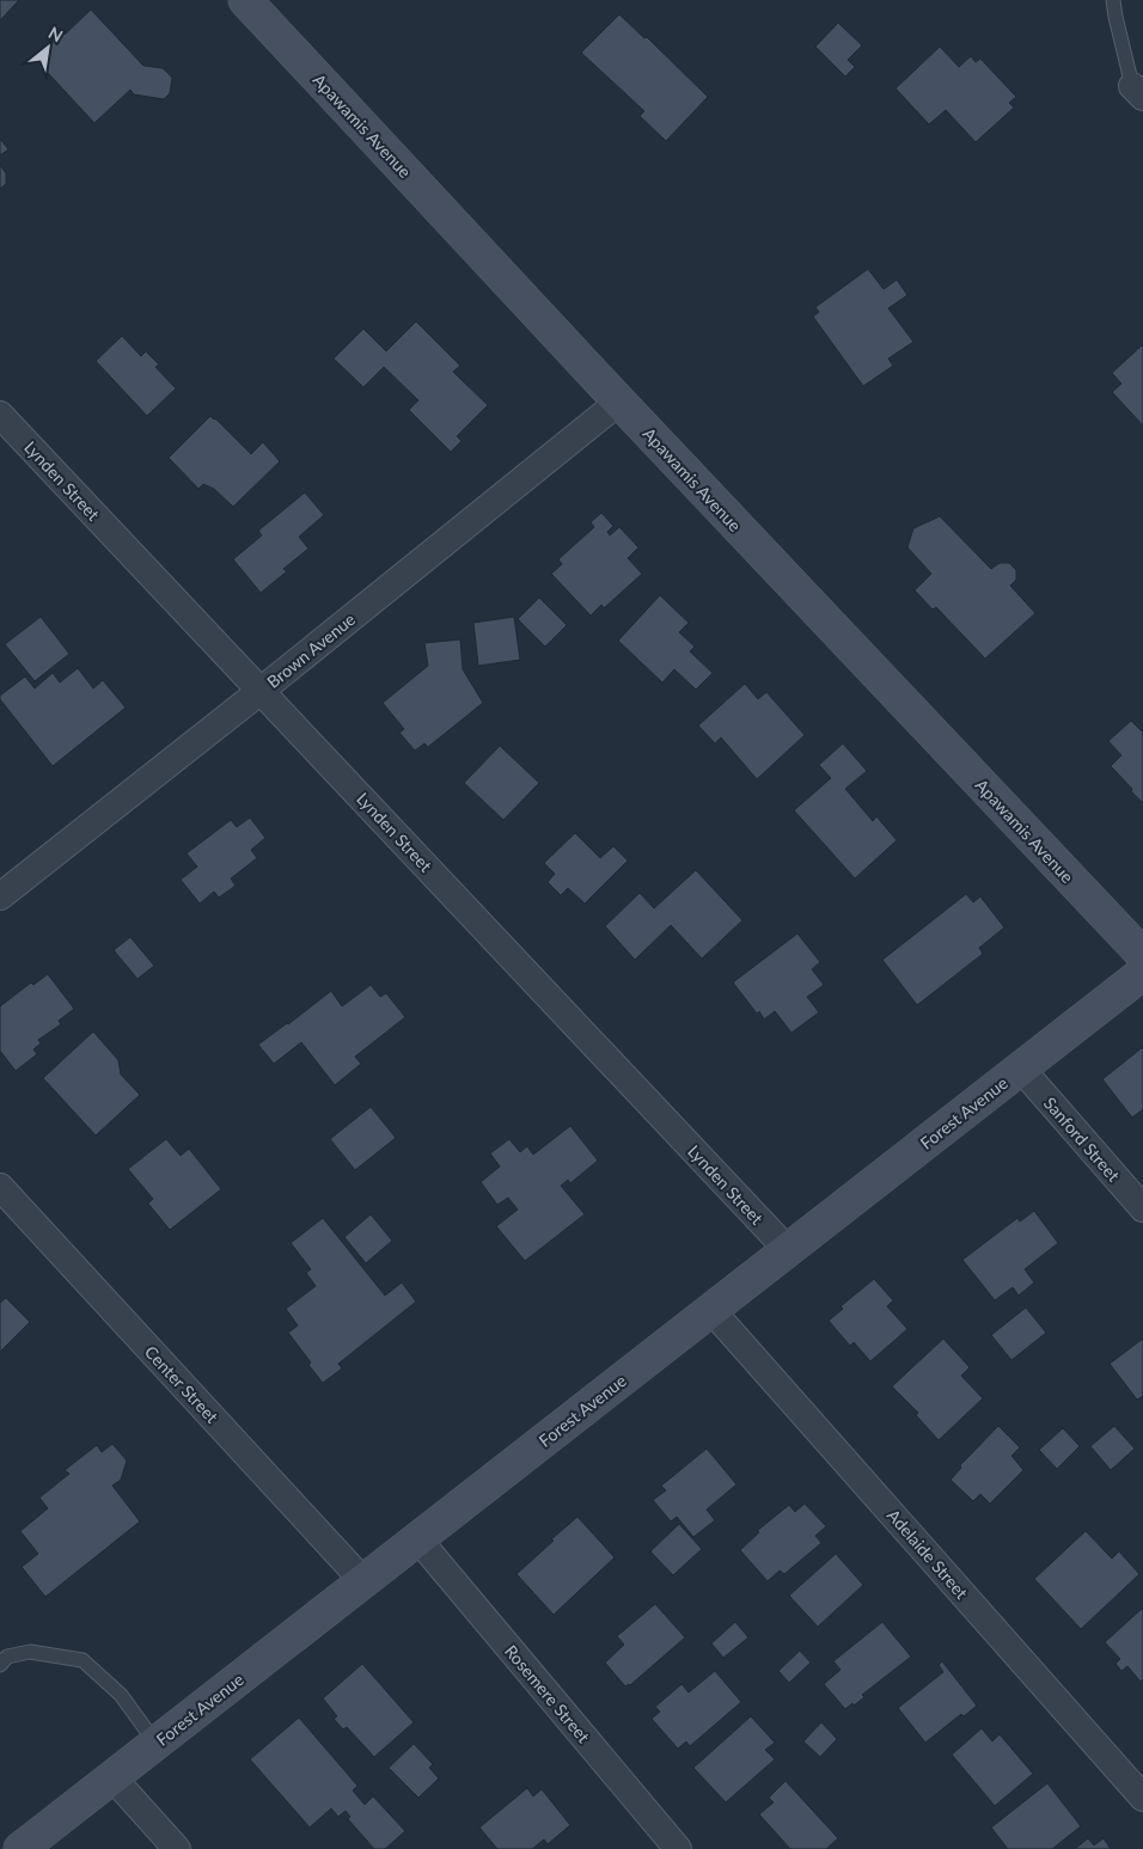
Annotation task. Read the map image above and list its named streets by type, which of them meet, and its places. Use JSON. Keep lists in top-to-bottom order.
{
  "streets": {
    "street": [
      "Apawamis Avenue",
      "Lynden Street",
      "Brown Avenue",
      "Forest Avenue",
      "Sanford Street",
      "Center Street",
      "Adelaide Street",
      "Rosemere Street"
    ]
  },
  "crossings": [
    ["Apawamis Avenue", "Brown Avenue"],
    ["Lynden Street", "Brown Avenue"],
    ["Lynden Street", "Forest Avenue"],
    ["Forest Avenue", "Sanford Street"],
    ["Forest Avenue", "Center Street"],
    ["Forest Avenue", "Adelaide Street"],
    ["Forest Avenue", "Rosemere Street"]
  ],
  "north": "top right"
}
